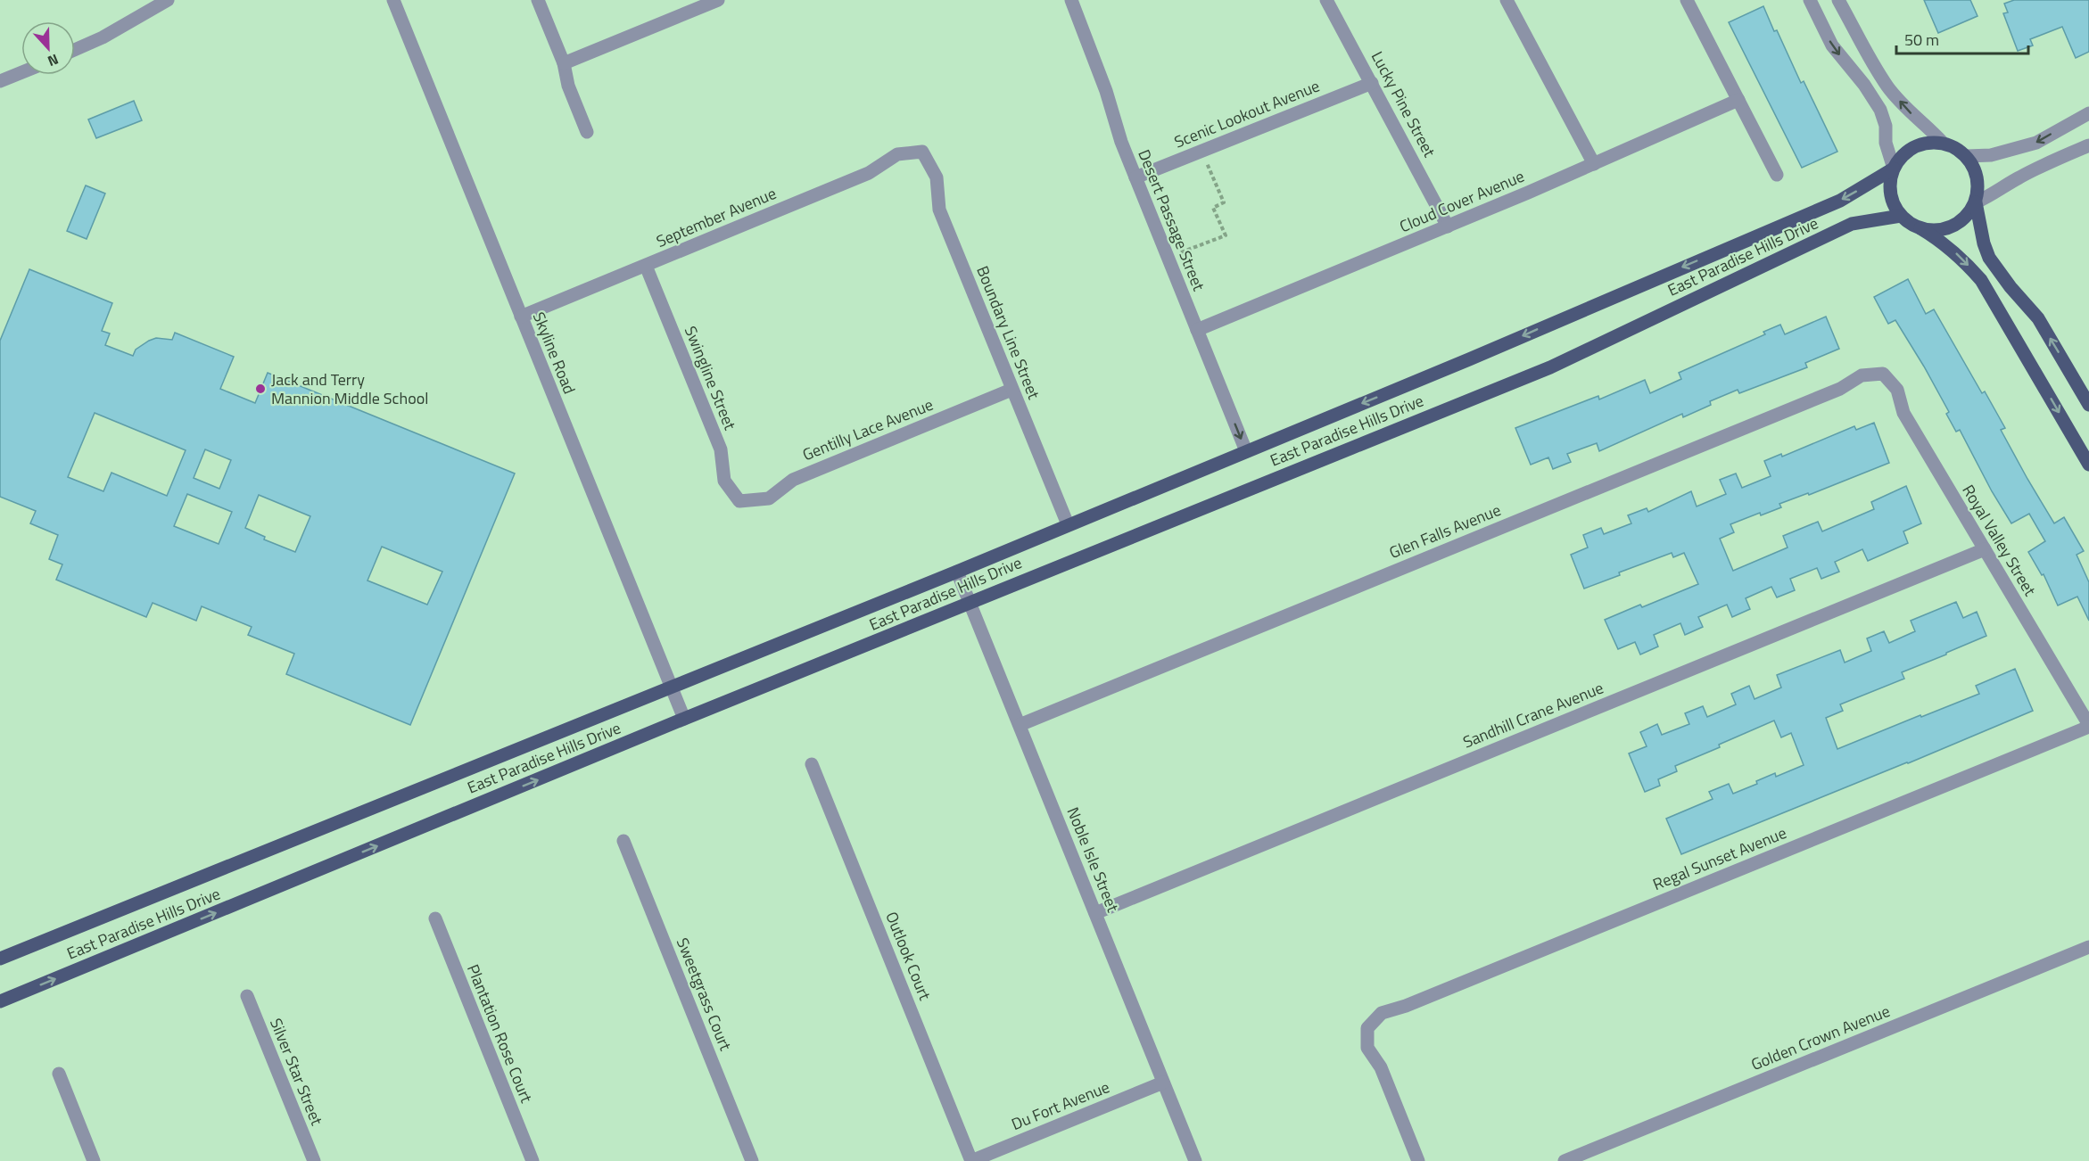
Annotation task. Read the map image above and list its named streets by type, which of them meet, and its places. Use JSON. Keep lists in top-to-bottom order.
{
  "streets": {
    "main road": ["East Paradise Hills Drive"],
    "street": [
      "Lucky Pine Street",
      "Scenic Lookout Avenue",
      "Cloud Cover Avenue",
      "September Avenue",
      "Desert Passage Street",
      "Boundary Line Street",
      "Skyline Road",
      "Swingline Street",
      "Gentilly Lace Avenue",
      "Glen Falls Avenue",
      "Royal Valley Street",
      "Sandhill Crane Avenue",
      "Regal Sunset Avenue",
      "Noble Isle Street",
      "Outlook Court",
      "Sweetgrass Court",
      "Plantation Rose Court",
      "Golden Crown Avenue",
      "Silver Star Street",
      "Du Fort Avenue"
    ]
  },
  "crossings": [
    ["Lucky Pine Street", "Scenic Lookout Avenue"],
    ["Lucky Pine Street", "Cloud Cover Avenue"],
    ["Scenic Lookout Avenue", "Desert Passage Street"],
    ["Cloud Cover Avenue", "Desert Passage Street"],
    ["September Avenue", "Boundary Line Street"],
    ["September Avenue", "Skyline Road"],
    ["September Avenue", "Swingline Street"],
    ["Desert Passage Street", "East Paradise Hills Drive"],
    ["East Paradise Hills Drive", "Boundary Line Street"],
    ["East Paradise Hills Drive", "Skyline Road"],
    ["East Paradise Hills Drive", "Noble Isle Street"],
    ["Boundary Line Street", "Gentilly Lace Avenue"],
    ["Swingline Street", "Gentilly Lace Avenue"],
    ["Glen Falls Avenue", "Royal Valley Street"],
    ["Glen Falls Avenue", "Noble Isle Street"],
    ["Royal Valley Street", "Sandhill Crane Avenue"],
    ["Royal Valley Street", "Regal Sunset Avenue"],
    ["Sandhill Crane Avenue", "Noble Isle Street"],
    ["Noble Isle Street", "Du Fort Avenue"],
    ["Outlook Court", "Du Fort Avenue"]
  ],
  "places": ["Jack and Terry Mannion Middle School"],
  "scale_bar": "50 m",
  "north": "bottom"
}
